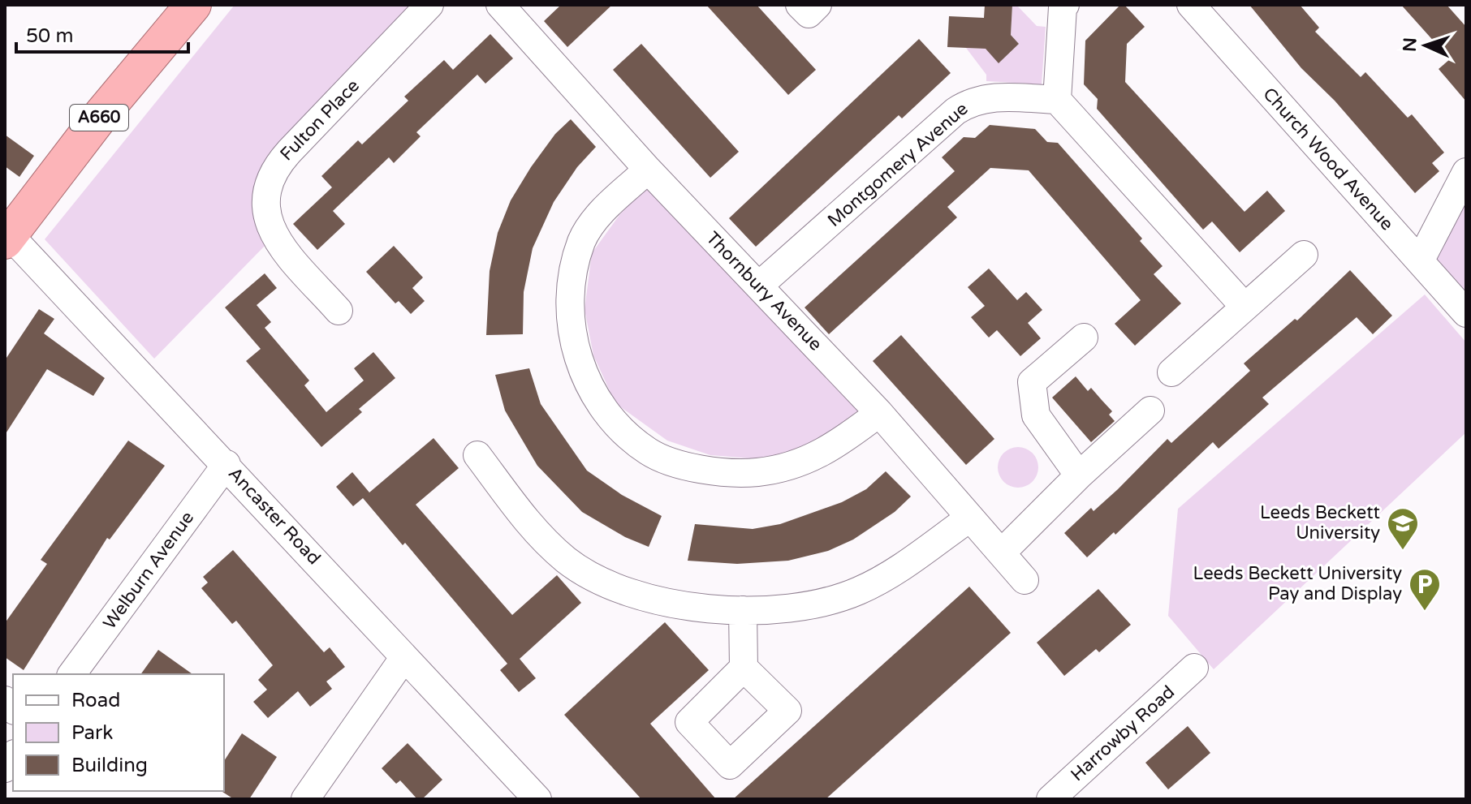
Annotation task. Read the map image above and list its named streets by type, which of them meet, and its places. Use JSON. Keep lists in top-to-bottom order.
{
  "streets": {
    "highway": ["A660"],
    "street": [
      "Fulton Place",
      "Church Wood Avenue",
      "Montgomery Avenue",
      "Thornbury Avenue",
      "Ancaster Road",
      "Welburn Avenue",
      "Harrowby Road"
    ]
  },
  "crossings": [
    ["A660", "Ancaster Road"],
    ["Montgomery Avenue", "Thornbury Avenue"],
    ["Ancaster Road", "Welburn Avenue"]
  ],
  "places": {
    "school or university": ["Leeds Beckett University"],
    "parking": ["Leeds Beckett University Pay and Display"]
  },
  "legend": ["Road", "Park", "Building"],
  "scale_bar": "50 m",
  "north": "left"
}
